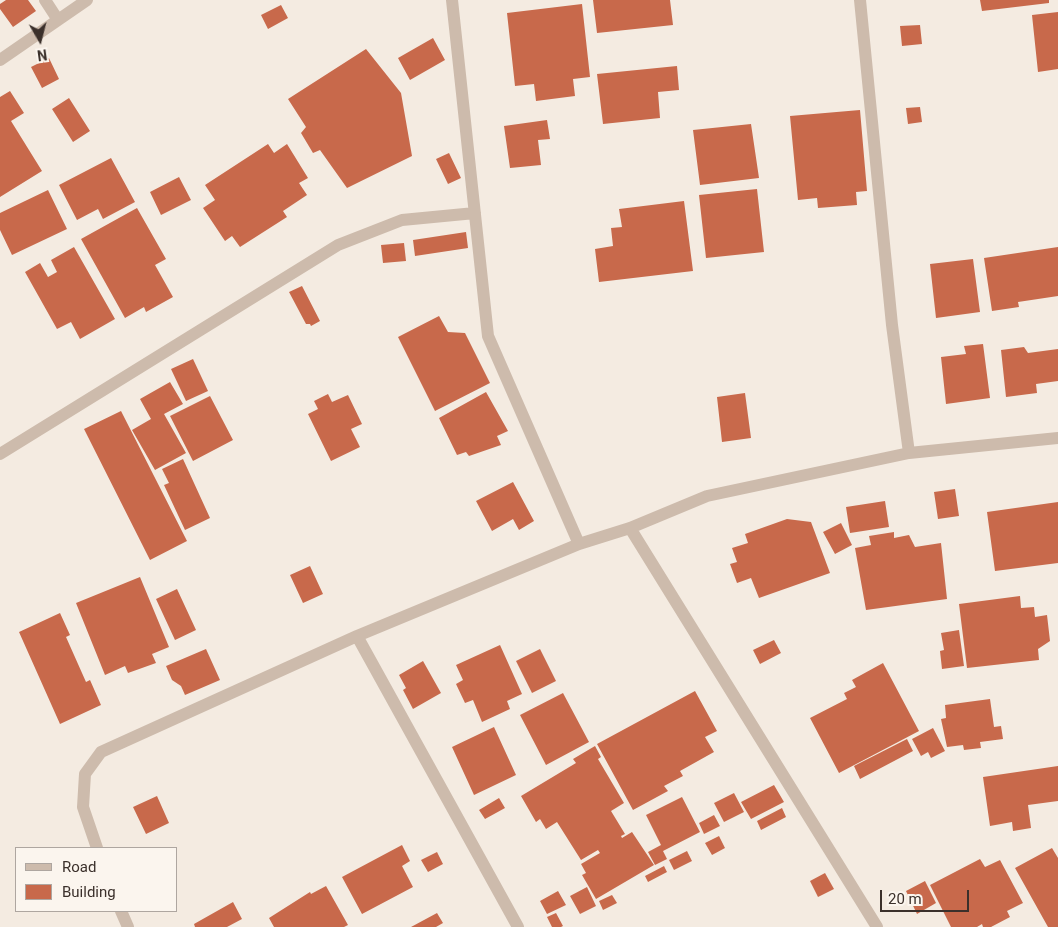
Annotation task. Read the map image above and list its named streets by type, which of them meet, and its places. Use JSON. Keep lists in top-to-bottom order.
{
  "legend": ["Road", "Building"],
  "scale_bar": "20 m",
  "north": "bottom"
}
